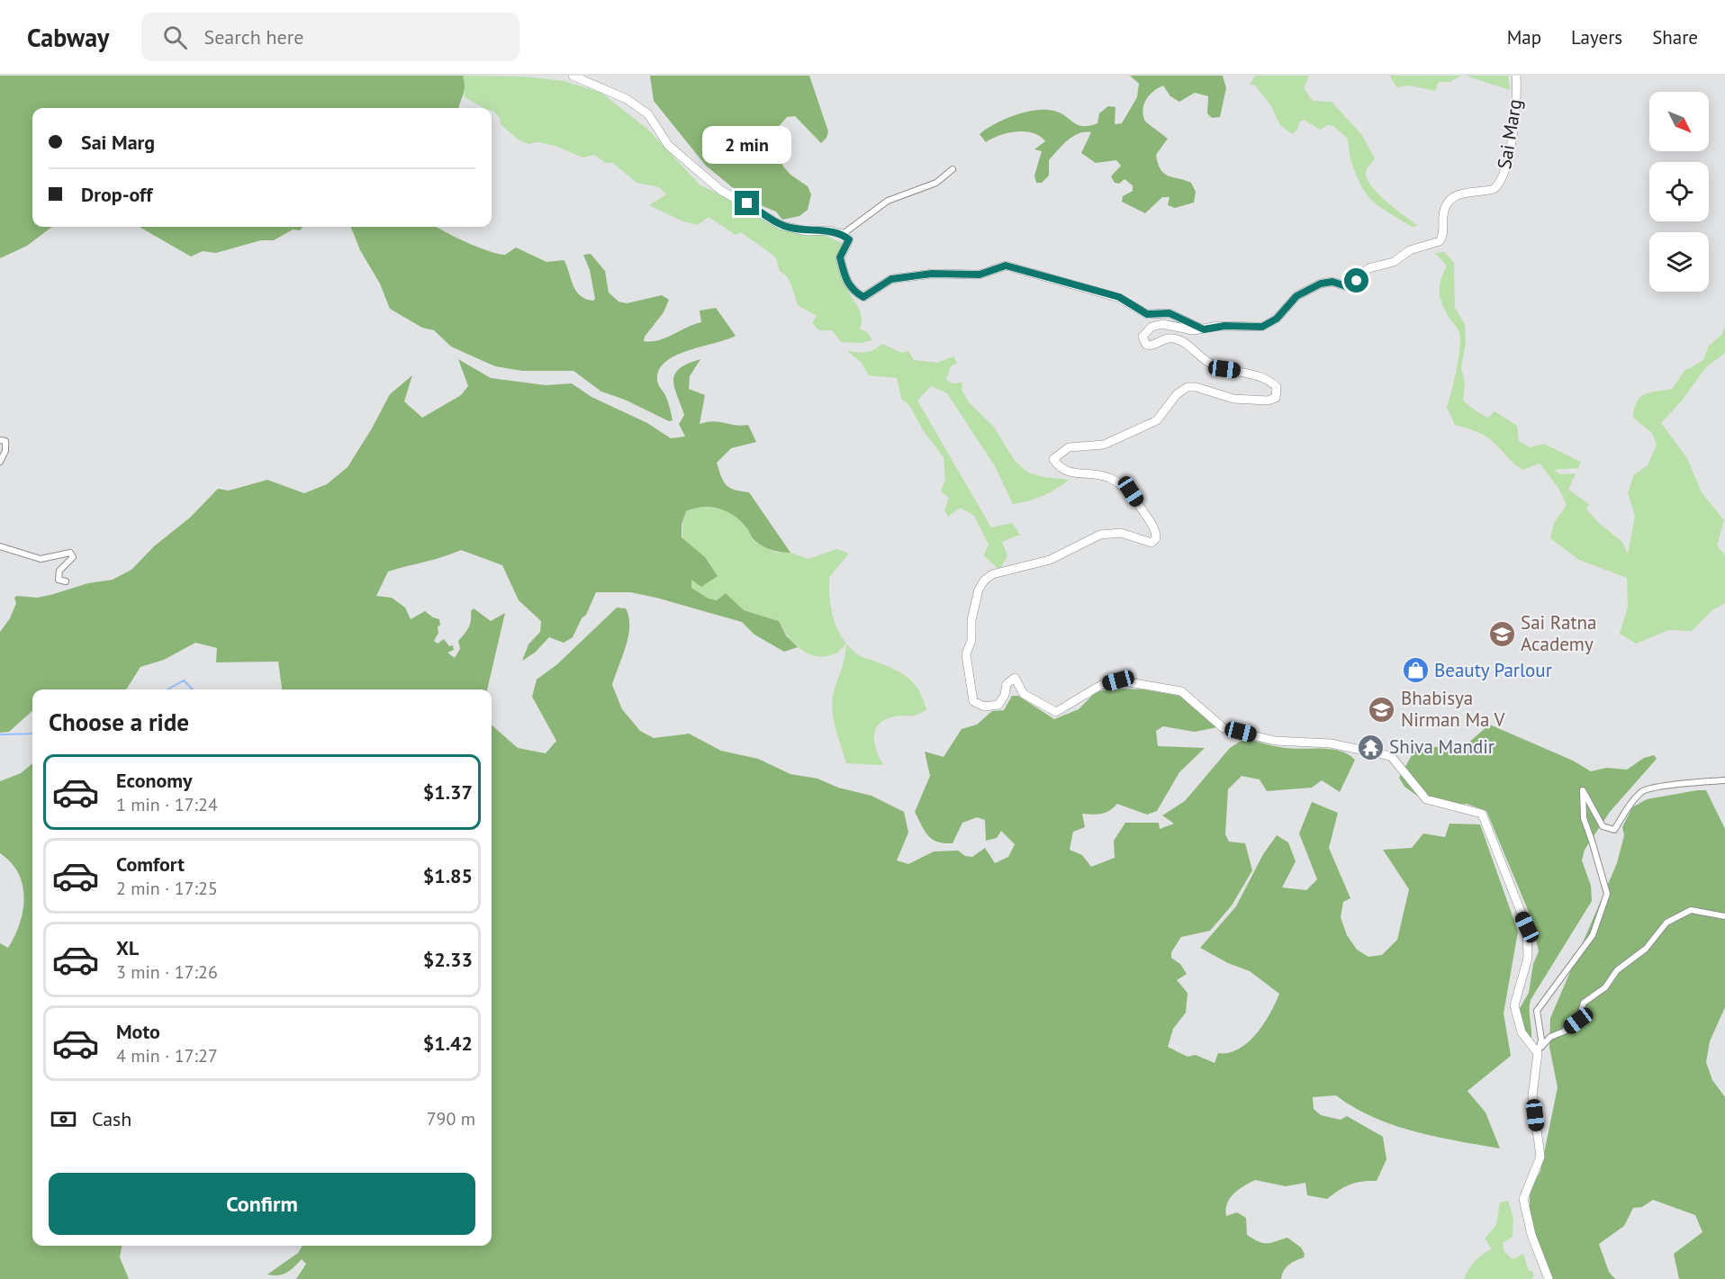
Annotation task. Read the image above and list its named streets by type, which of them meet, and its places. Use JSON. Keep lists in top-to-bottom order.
{
  "streets": {
    "street": ["Sai Marg"]
  },
  "places": {
    "school or university": ["Sai Ratna Academy", "Bhabisya Nirman Ma V"],
    "shop": ["Beauty Parlour"],
    "temple": ["Shiva Mandir"]
  },
  "north": "bottom right",
  "page": {
    "header": "Cabway",
    "search": "Search here",
    "nav": ["Map", "Layers", "Share"],
    "banner": ["Sai Marg", "Drop-off"],
    "bubble": "2 min",
    "heading": "Choose a ride",
    "list": [
      {
        "name": "Economy",
        "note": "1 min · 17:24",
        "value": "$1.37"
      },
      {
        "name": "Comfort",
        "note": "2 min · 17:25",
        "value": "$1.85"
      },
      {
        "name": "XL",
        "note": "3 min · 17:26",
        "value": "$2.33"
      },
      {
        "name": "Moto",
        "note": "4 min · 17:27",
        "value": "$1.42"
      }
    ],
    "pay": ["Cash", "790 m"],
    "buttons": "Confirm"
  }
}
